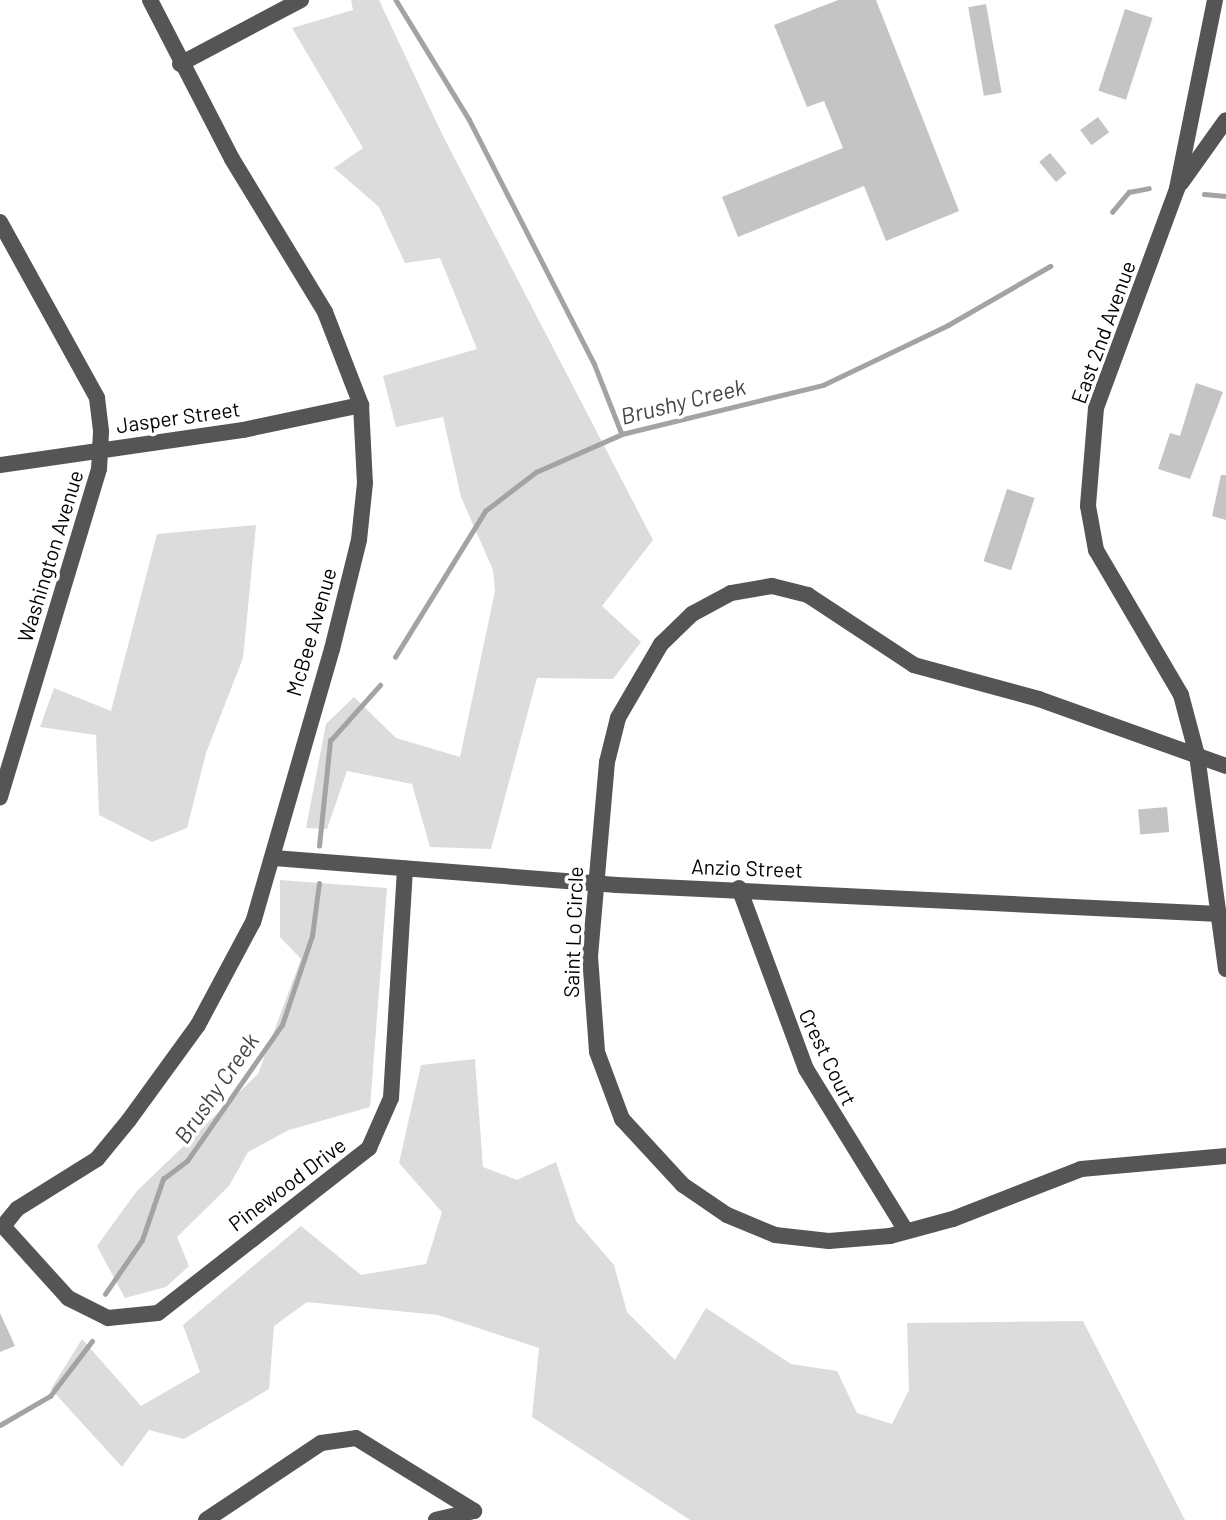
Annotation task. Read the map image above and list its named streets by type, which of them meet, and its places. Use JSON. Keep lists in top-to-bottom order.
{
  "streets": {
    "street": [
      "East 2nd Avenue",
      "Jasper Street",
      "Washington Avenue",
      "McBee Avenue",
      "Anzio Street",
      "Saint Lo Circle",
      "Crest Court",
      "Pinewood Drive"
    ]
  },
  "crossings": [
    ["East 2nd Avenue", "Anzio Street"],
    ["East 2nd Avenue", "Saint Lo Circle"],
    ["Jasper Street", "Washington Avenue"],
    ["Jasper Street", "McBee Avenue"],
    ["McBee Avenue", "Anzio Street"],
    ["McBee Avenue", "Pinewood Drive"],
    ["Anzio Street", "Saint Lo Circle"],
    ["Anzio Street", "Crest Court"],
    ["Anzio Street", "Pinewood Drive"],
    ["Saint Lo Circle", "Crest Court"]
  ],
  "water": ["Brushy Creek"]
}
